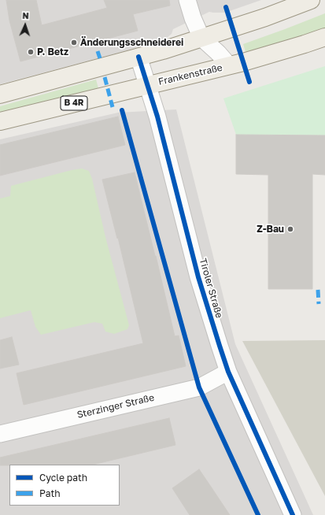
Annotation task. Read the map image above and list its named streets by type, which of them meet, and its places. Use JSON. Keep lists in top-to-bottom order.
{
  "streets": {
    "main road": ["Frankenstraße", "B 4R"],
    "street": ["Tiroler Straße", "Sterzinger Straße"]
  },
  "crossings": [
    ["Frankenstraße", "Tiroler Straße"],
    ["Tiroler Straße", "Sterzinger Straße"]
  ],
  "places": ["Änderungsschneiderei", "P. Betz", "Z-Bau"],
  "legend": ["Cycle path", "Path"],
  "north": "top"
}
